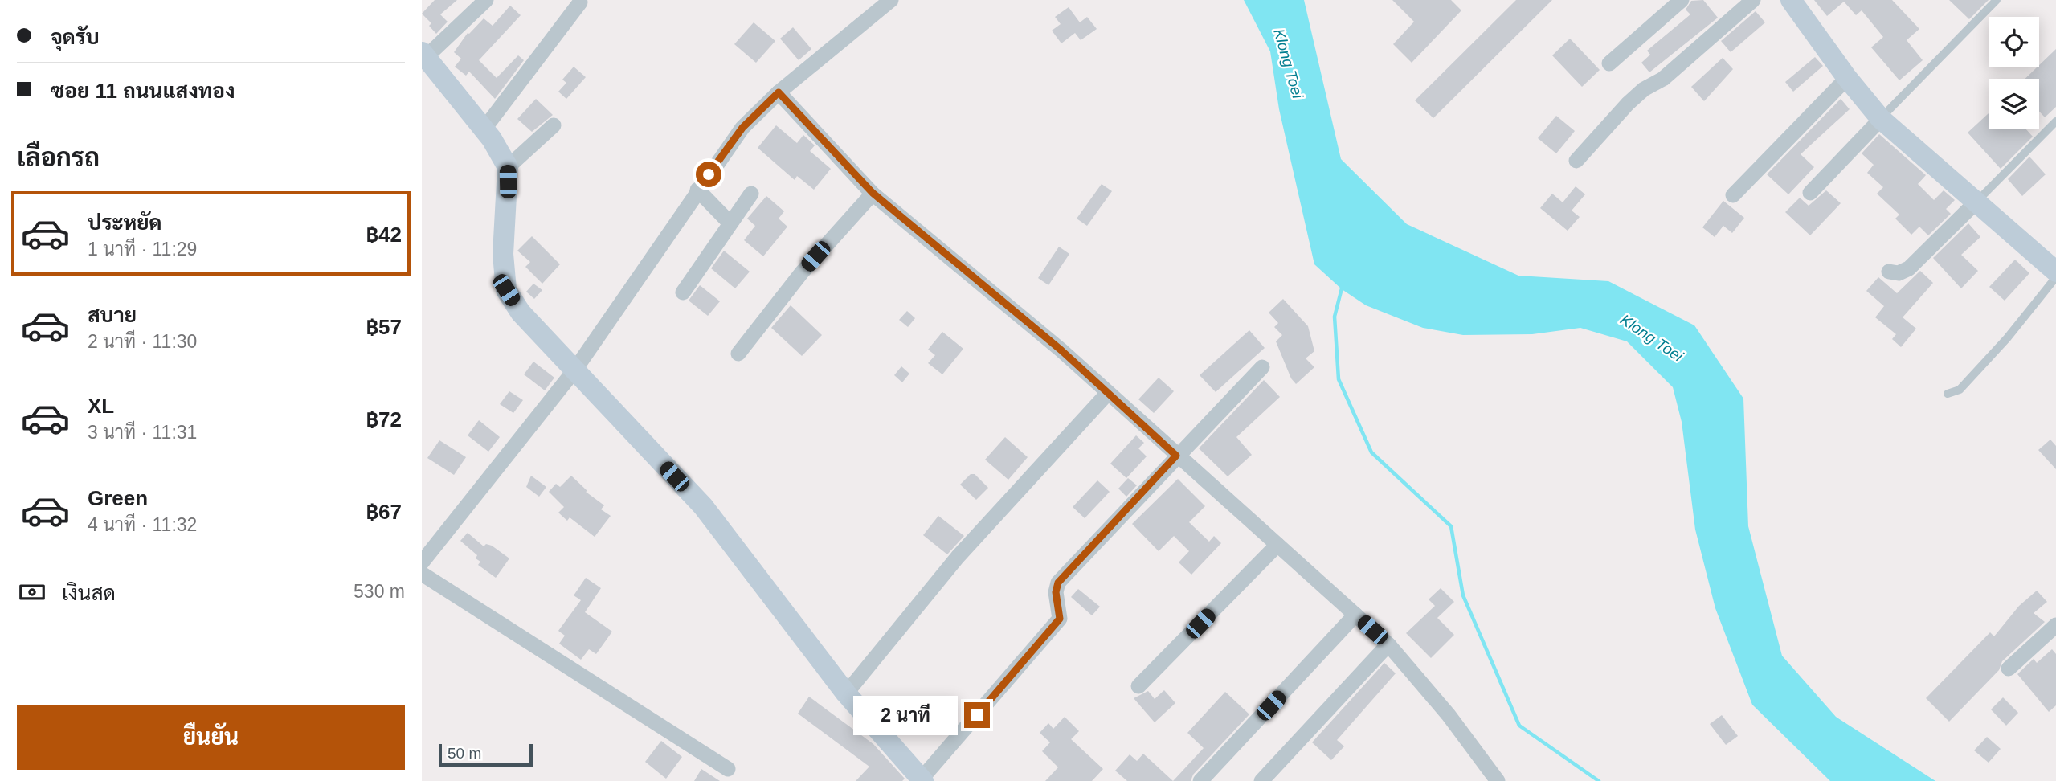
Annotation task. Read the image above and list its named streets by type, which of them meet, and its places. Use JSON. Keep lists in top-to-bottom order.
{
  "water": ["Klong Toei"],
  "scale_bar": "50 m",
  "page": {
    "banner": ["จุดรับ", "ซอย 11 ถนนแสงทอง"],
    "heading": "เลือกรถ",
    "list": [
      {
        "name": "ประหยัด",
        "note": "1 นาที · 11:29",
        "value": "฿42"
      },
      {
        "name": "สบาย",
        "note": "2 นาที · 11:30",
        "value": "฿57"
      },
      {
        "name": "XL",
        "note": "3 นาที · 11:31",
        "value": "฿72"
      },
      {
        "name": "Green",
        "note": "4 นาที · 11:32",
        "value": "฿67"
      }
    ],
    "pay": ["เงินสด", "530 m"],
    "buttons": "ยืนยัน",
    "bubble": "2 นาที",
    "scale": "50 m"
  }
}
